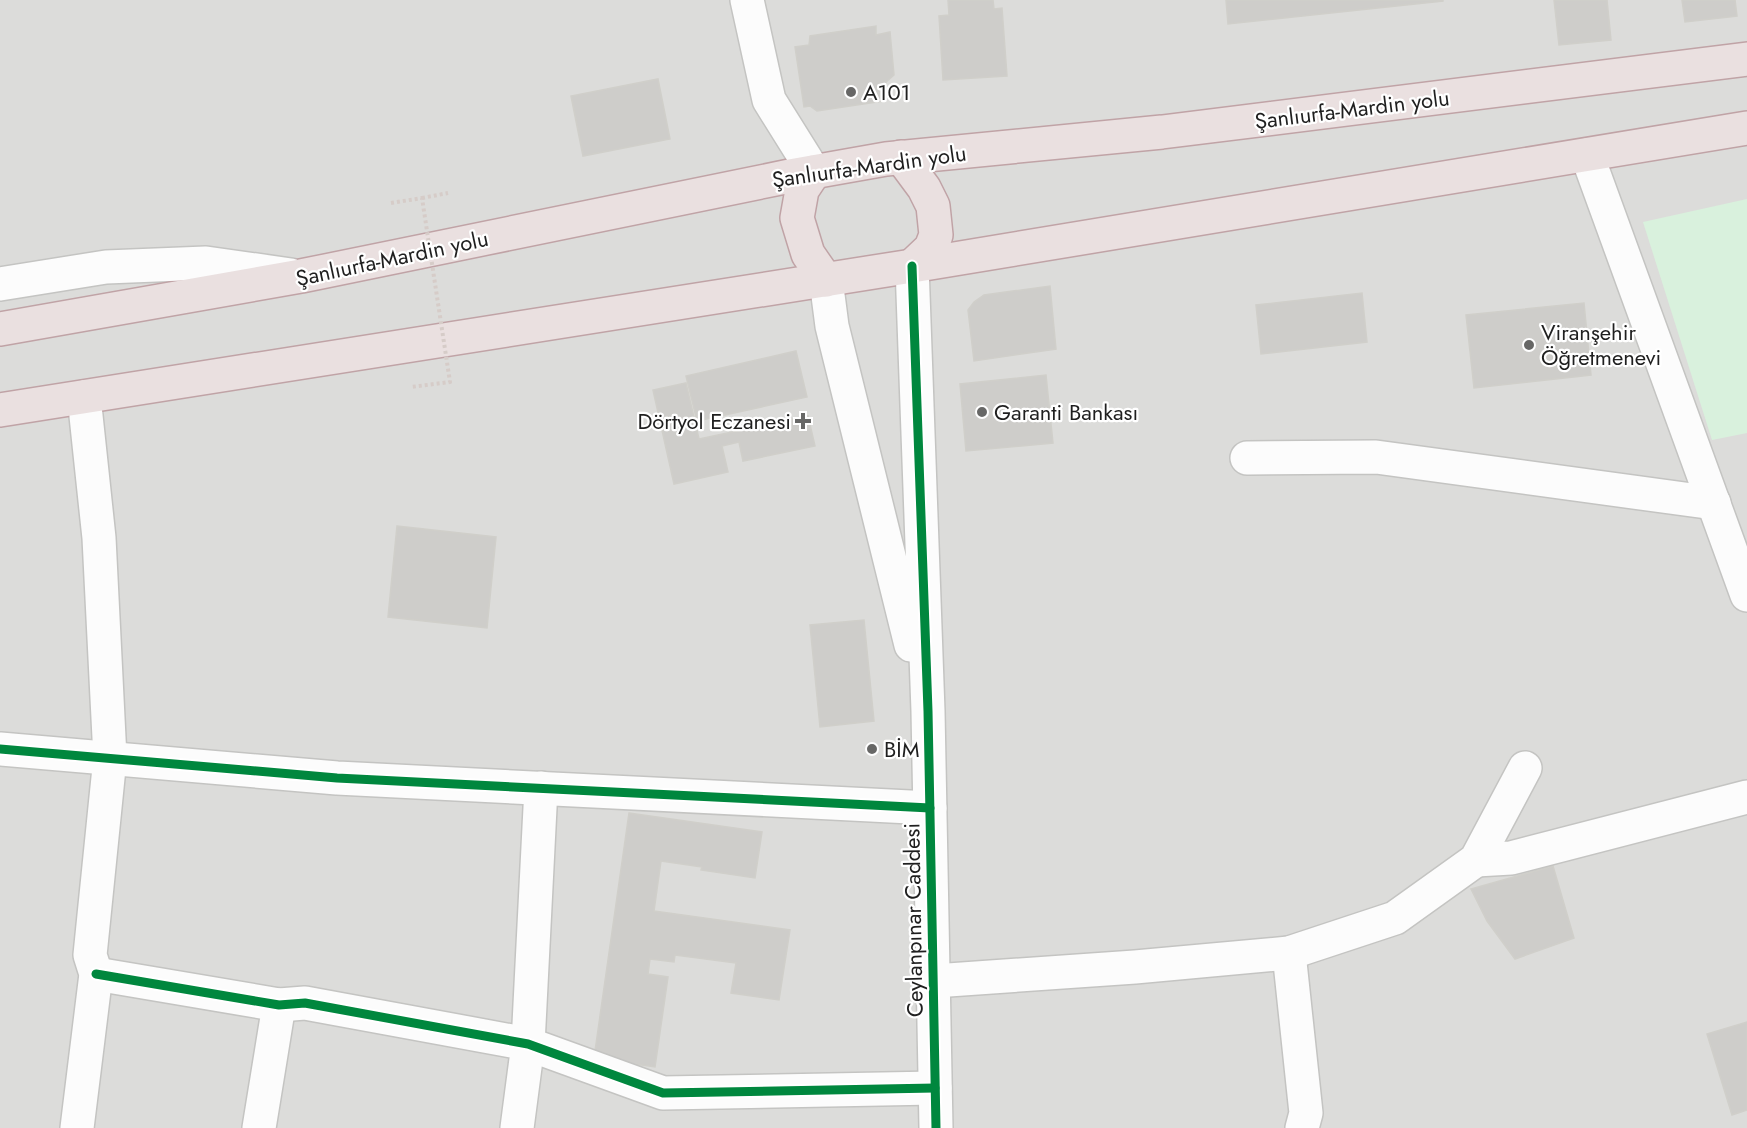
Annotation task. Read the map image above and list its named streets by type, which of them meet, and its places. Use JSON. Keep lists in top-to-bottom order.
{
  "streets": {
    "highway": ["Şanlıurfa-Mardin yolu"],
    "street": ["Ceylanpınar Caddesi"]
  },
  "places": {
    "other": [
      "A101",
      "Viranşehir Öğretmenevi",
      "Garanti Bankası",
      "BİM"
    ],
    "health": ["Dörtyol Eczanesi"]
  }
}
